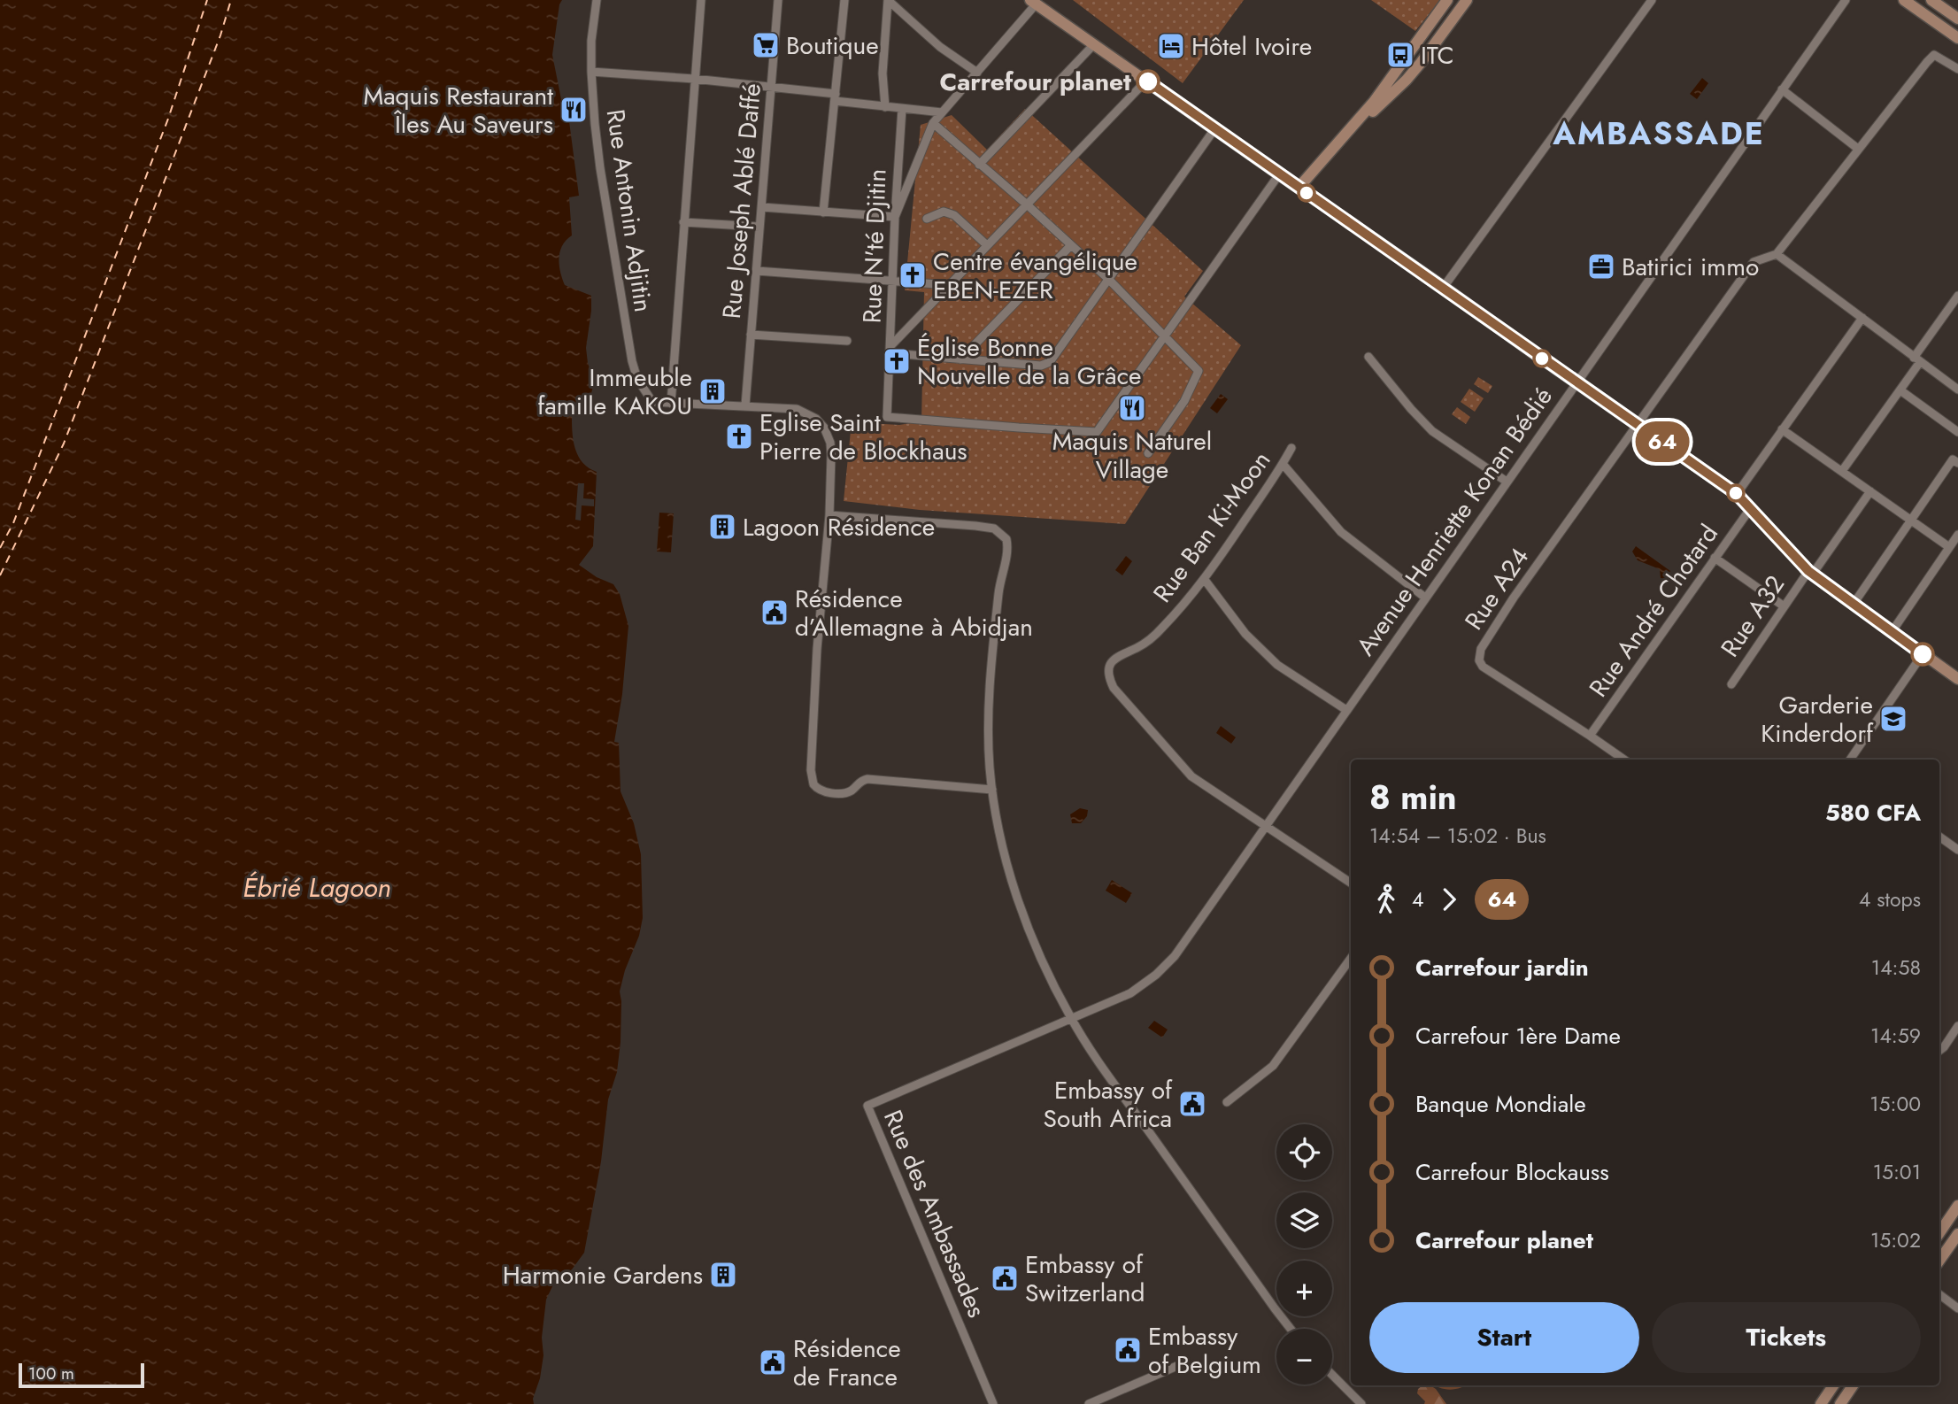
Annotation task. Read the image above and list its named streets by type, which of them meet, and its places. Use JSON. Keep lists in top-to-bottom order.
{
  "streets": {
    "street": [
      "Rue Joseph Ablé Daffé",
      "Rue Antonin Adjitin",
      "Rue N'té Djitin",
      "Avenue Henriette Konan Bédié",
      "Rue Ban Ki-Moon",
      "Rue A24",
      "Rue André Chotard",
      "Rue A32",
      "Rue des Ambassades"
    ]
  },
  "crossings": [
    ["Avenue Henriette Konan Bédié", "Rue Ban Ki-Moon"],
    ["Avenue Henriette Konan Bédié", "Rue des Ambassades"],
    ["Rue A24", "Rue André Chotard"]
  ],
  "districts": ["AMBASSADE"],
  "water": ["Ébrié Lagoon"],
  "places": {
    "supermarket": ["Boutique"],
    "hotel": ["Hôtel Ivoire"],
    "bus stop": ["ITC"],
    "other": ["Carrefour planet"],
    "restaurant": ["Maquis Restaurant Îles Au Saveurs", "Maquis Naturel Village"],
    "office": ["Batirici immo"],
    "church": ["Centre évangélique EBEN-EZER", "Église Bonne Nouvelle de la Grâce", "Eglise Saint Pierre de Blockhaus"],
    "building": ["Immeuble famille KAKOU", "Lagoon Résidence", "Harmonie Gardens"],
    "public building": [
      "Résidence d’Allemagne à Abidjan",
      "Embassy of South Africa",
      "Embassy of Switzerland",
      "Embassy of Belgium",
      "Résidence de France"
    ],
    "school or university": ["Garderie Kinderdorf"]
  },
  "lines": ["bus line 64"],
  "scale_bar": "100 m",
  "page": {
    "on_map": "64",
    "heading": ["8 min", "14:54 – 15:02 · Bus", "580 CFA"],
    "legs": ["4", "64", "4 stops"],
    "list": [
      {
        "name": "Carrefour jardin",
        "value": "14:58"
      },
      {
        "name": "Carrefour 1ère Dame",
        "value": "14:59"
      },
      {
        "name": "Banque Mondiale",
        "value": "15:00"
      },
      {
        "name": "Carrefour Blockauss",
        "value": "15:01"
      },
      {
        "name": "Carrefour planet",
        "value": "15:02"
      }
    ],
    "map_buttons": ["+", "−"],
    "buttons": ["Start", "Tickets"],
    "scale": "100 m"
  }
}
